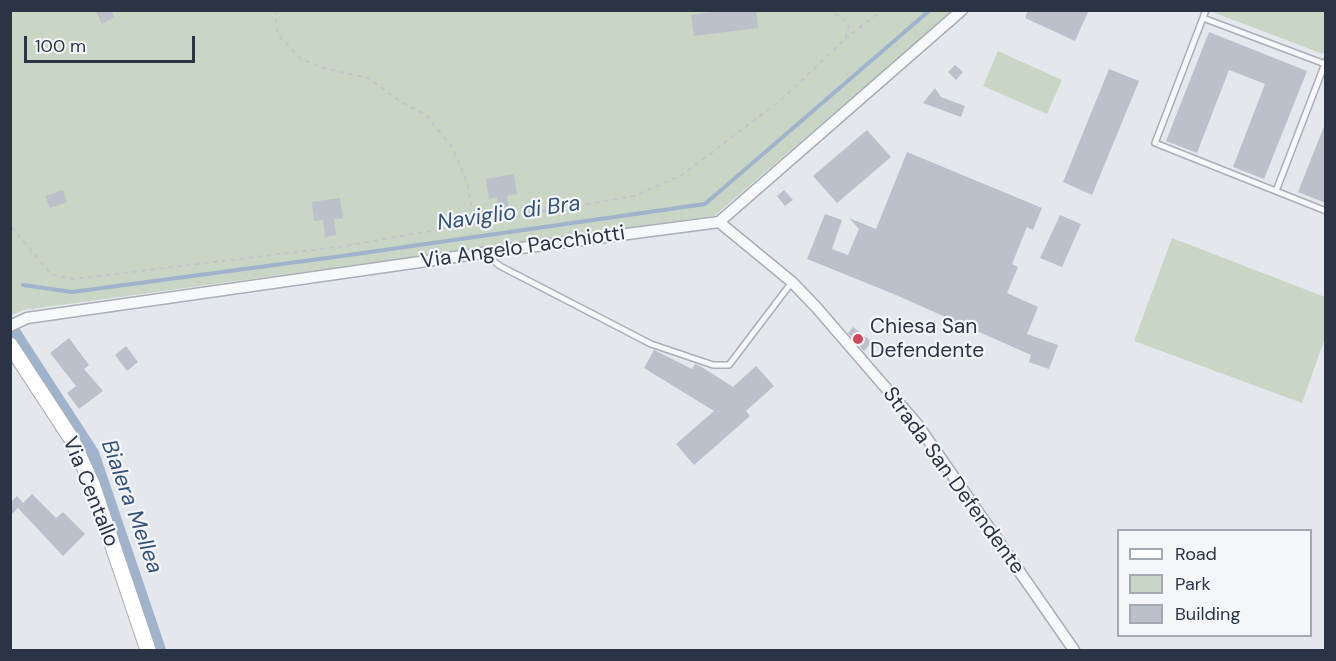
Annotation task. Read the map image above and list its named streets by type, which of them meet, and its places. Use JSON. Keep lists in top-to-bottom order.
{
  "streets": {
    "main road": ["Via Centallo"],
    "street": ["Via Angelo Pacchiotti", "Strada San Defendente"]
  },
  "crossings": [
    ["Via Angelo Pacchiotti", "Strada San Defendente"]
  ],
  "water": ["Naviglio di Bra", "Bialera Mellea"],
  "places": ["Chiesa San Defendente"],
  "legend": ["Road", "Park", "Building"],
  "scale_bar": "100 m"
}
